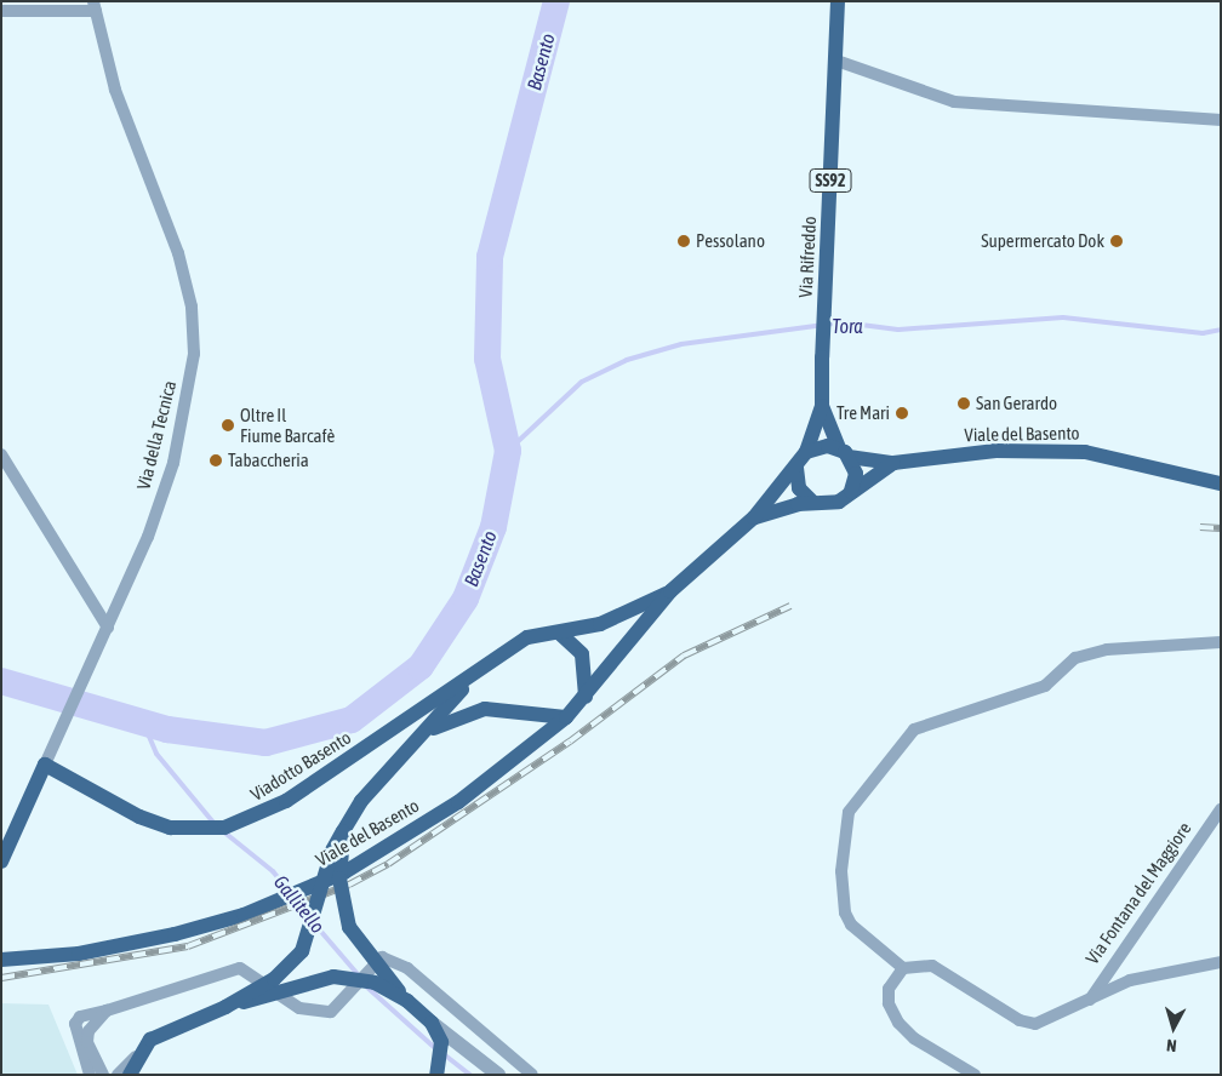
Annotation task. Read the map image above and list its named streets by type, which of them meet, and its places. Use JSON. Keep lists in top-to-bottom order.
{
  "streets": {
    "main road": [
      "SS92",
      "Via Rifreddo",
      "Viale del Basento",
      "Via della Tecnica",
      "Viadotto Basento"
    ],
    "street": ["Via Fontana del Maggiore"]
  },
  "crossings": [
    ["SS92", "Via Rifreddo"],
    ["SS92", "Viale del Basento"],
    ["Viale del Basento", "Viadotto Basento"],
    ["Via della Tecnica", "Viadotto Basento"]
  ],
  "water": ["Basento", "Tora", "Gallitello"],
  "places": [
    "Pessolano",
    "Supermercato Dok",
    "San Gerardo",
    "Tre Mari",
    "Oltre Il Fiume Barcafè",
    "Tabaccheria"
  ],
  "north": "bottom"
}
